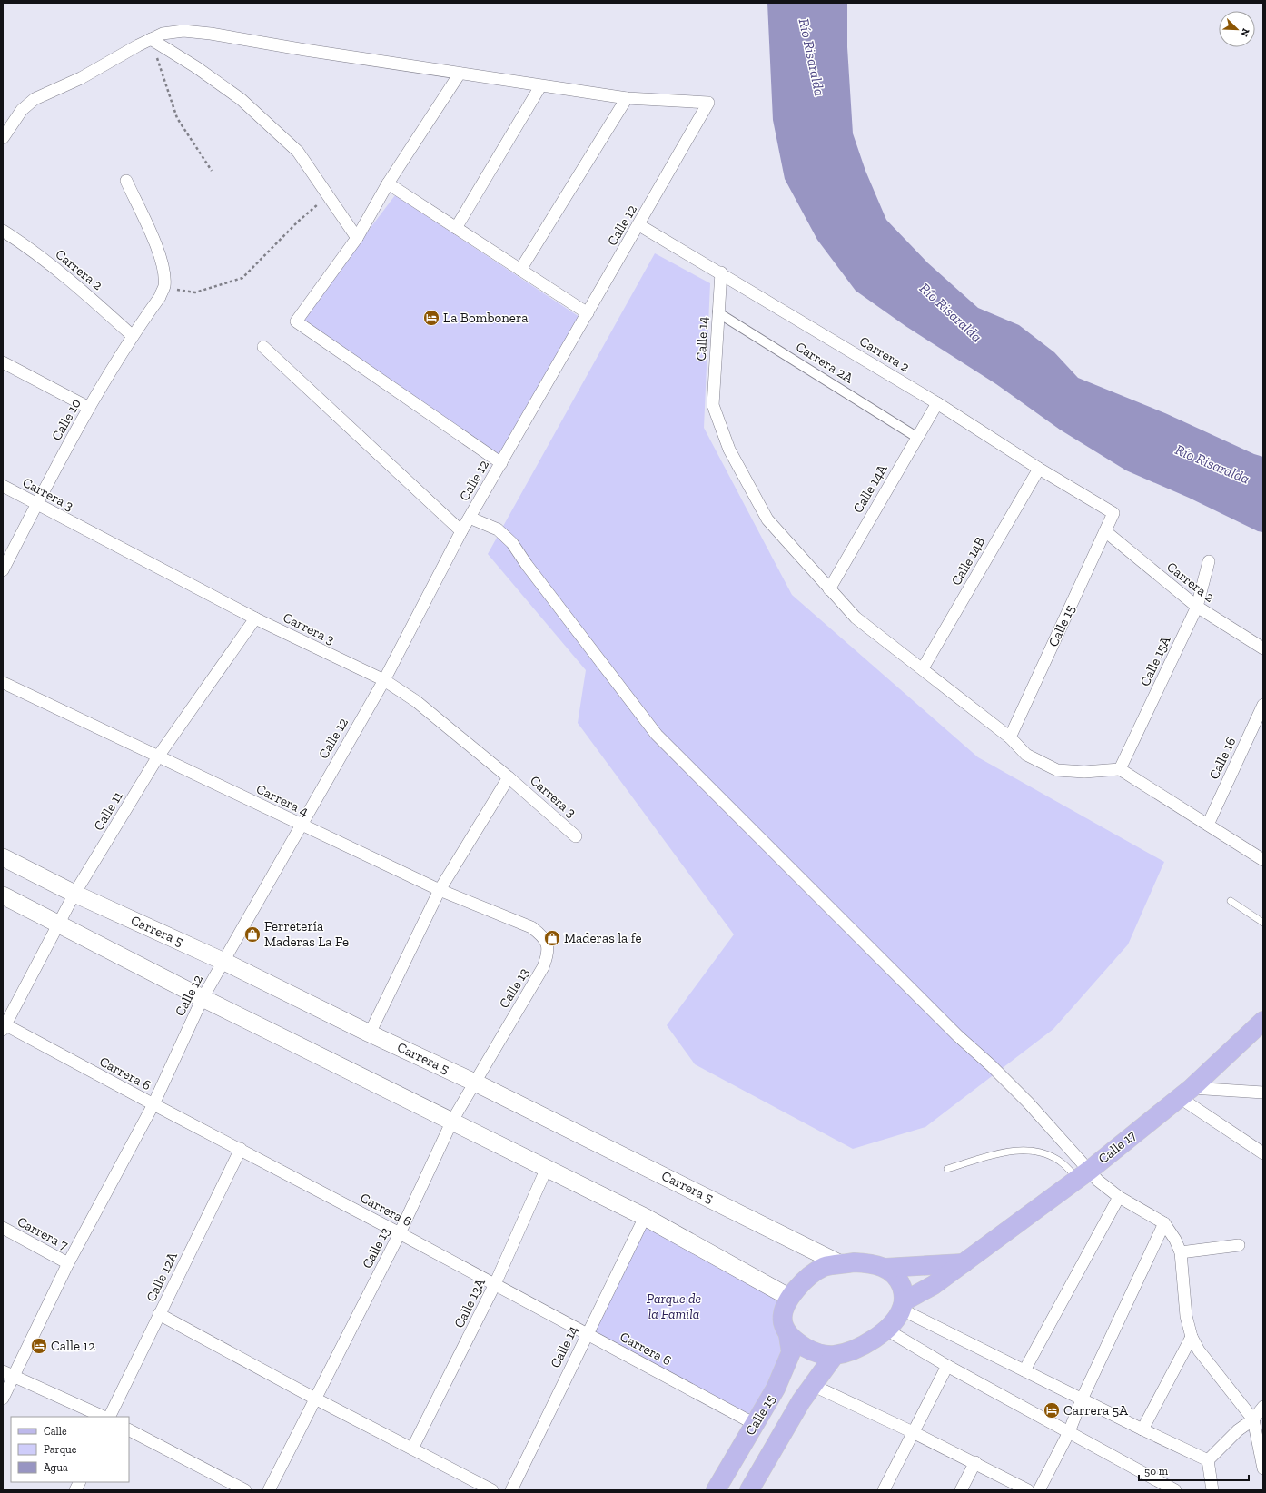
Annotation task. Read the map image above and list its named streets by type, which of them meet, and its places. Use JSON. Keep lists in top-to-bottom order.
{
  "streets": {
    "main road": ["Calle 15", "Carrera 5", "Calle 17"],
    "street": [
      "Calle 12",
      "Carrera 2",
      "Calle 14",
      "Carrera 2A",
      "Calle 10",
      "Calle 14A",
      "Carrera 3",
      "Calle 14B",
      "Calle 15A",
      "Calle 16",
      "Carrera 4",
      "Calle 11",
      "Calle 13",
      "Carrera 6",
      "Carrera 7",
      "Calle 12A",
      "Calle 13A"
    ]
  },
  "crossings": [
    ["Calle 12", "Carrera 2"],
    ["Calle 12", "Carrera 3"],
    ["Calle 12", "Carrera 4"],
    ["Calle 12", "Carrera 5"],
    ["Calle 12", "Carrera 6"],
    ["Calle 12", "Carrera 7"],
    ["Carrera 2", "Calle 14"],
    ["Carrera 2", "Calle 10"],
    ["Carrera 2", "Calle 14A"],
    ["Carrera 2", "Calle 14B"],
    ["Carrera 2", "Calle 15"],
    ["Carrera 2", "Calle 15A"],
    ["Calle 14", "Carrera 2A"],
    ["Calle 14", "Calle 14A"],
    ["Calle 14", "Carrera 6"],
    ["Carrera 2A", "Calle 14A"],
    ["Calle 10", "Carrera 3"],
    ["Carrera 3", "Calle 11"],
    ["Calle 15", "Carrera 5"],
    ["Calle 15", "Carrera 6"],
    ["Calle 15", "Calle 17"],
    ["Carrera 4", "Calle 11"],
    ["Carrera 4", "Calle 13"],
    ["Calle 11", "Carrera 5"],
    ["Calle 11", "Carrera 6"],
    ["Carrera 5", "Calle 13"],
    ["Carrera 5", "Calle 17"],
    ["Calle 13", "Carrera 6"],
    ["Carrera 6", "Calle 12A"],
    ["Carrera 6", "Calle 13A"]
  ],
  "water": ["Río Risaralda"],
  "parks": ["Parque de la Famila"],
  "places": {
    "hotel": ["La Bombonera", "Calle 12", "Carrera 5A"],
    "shop": ["Ferretería Maderas La Fe", "Maderas la fe"]
  },
  "legend": ["Calle", "Parque", "Agua"],
  "scale_bar": "50 m",
  "north": "bottom right"
}
